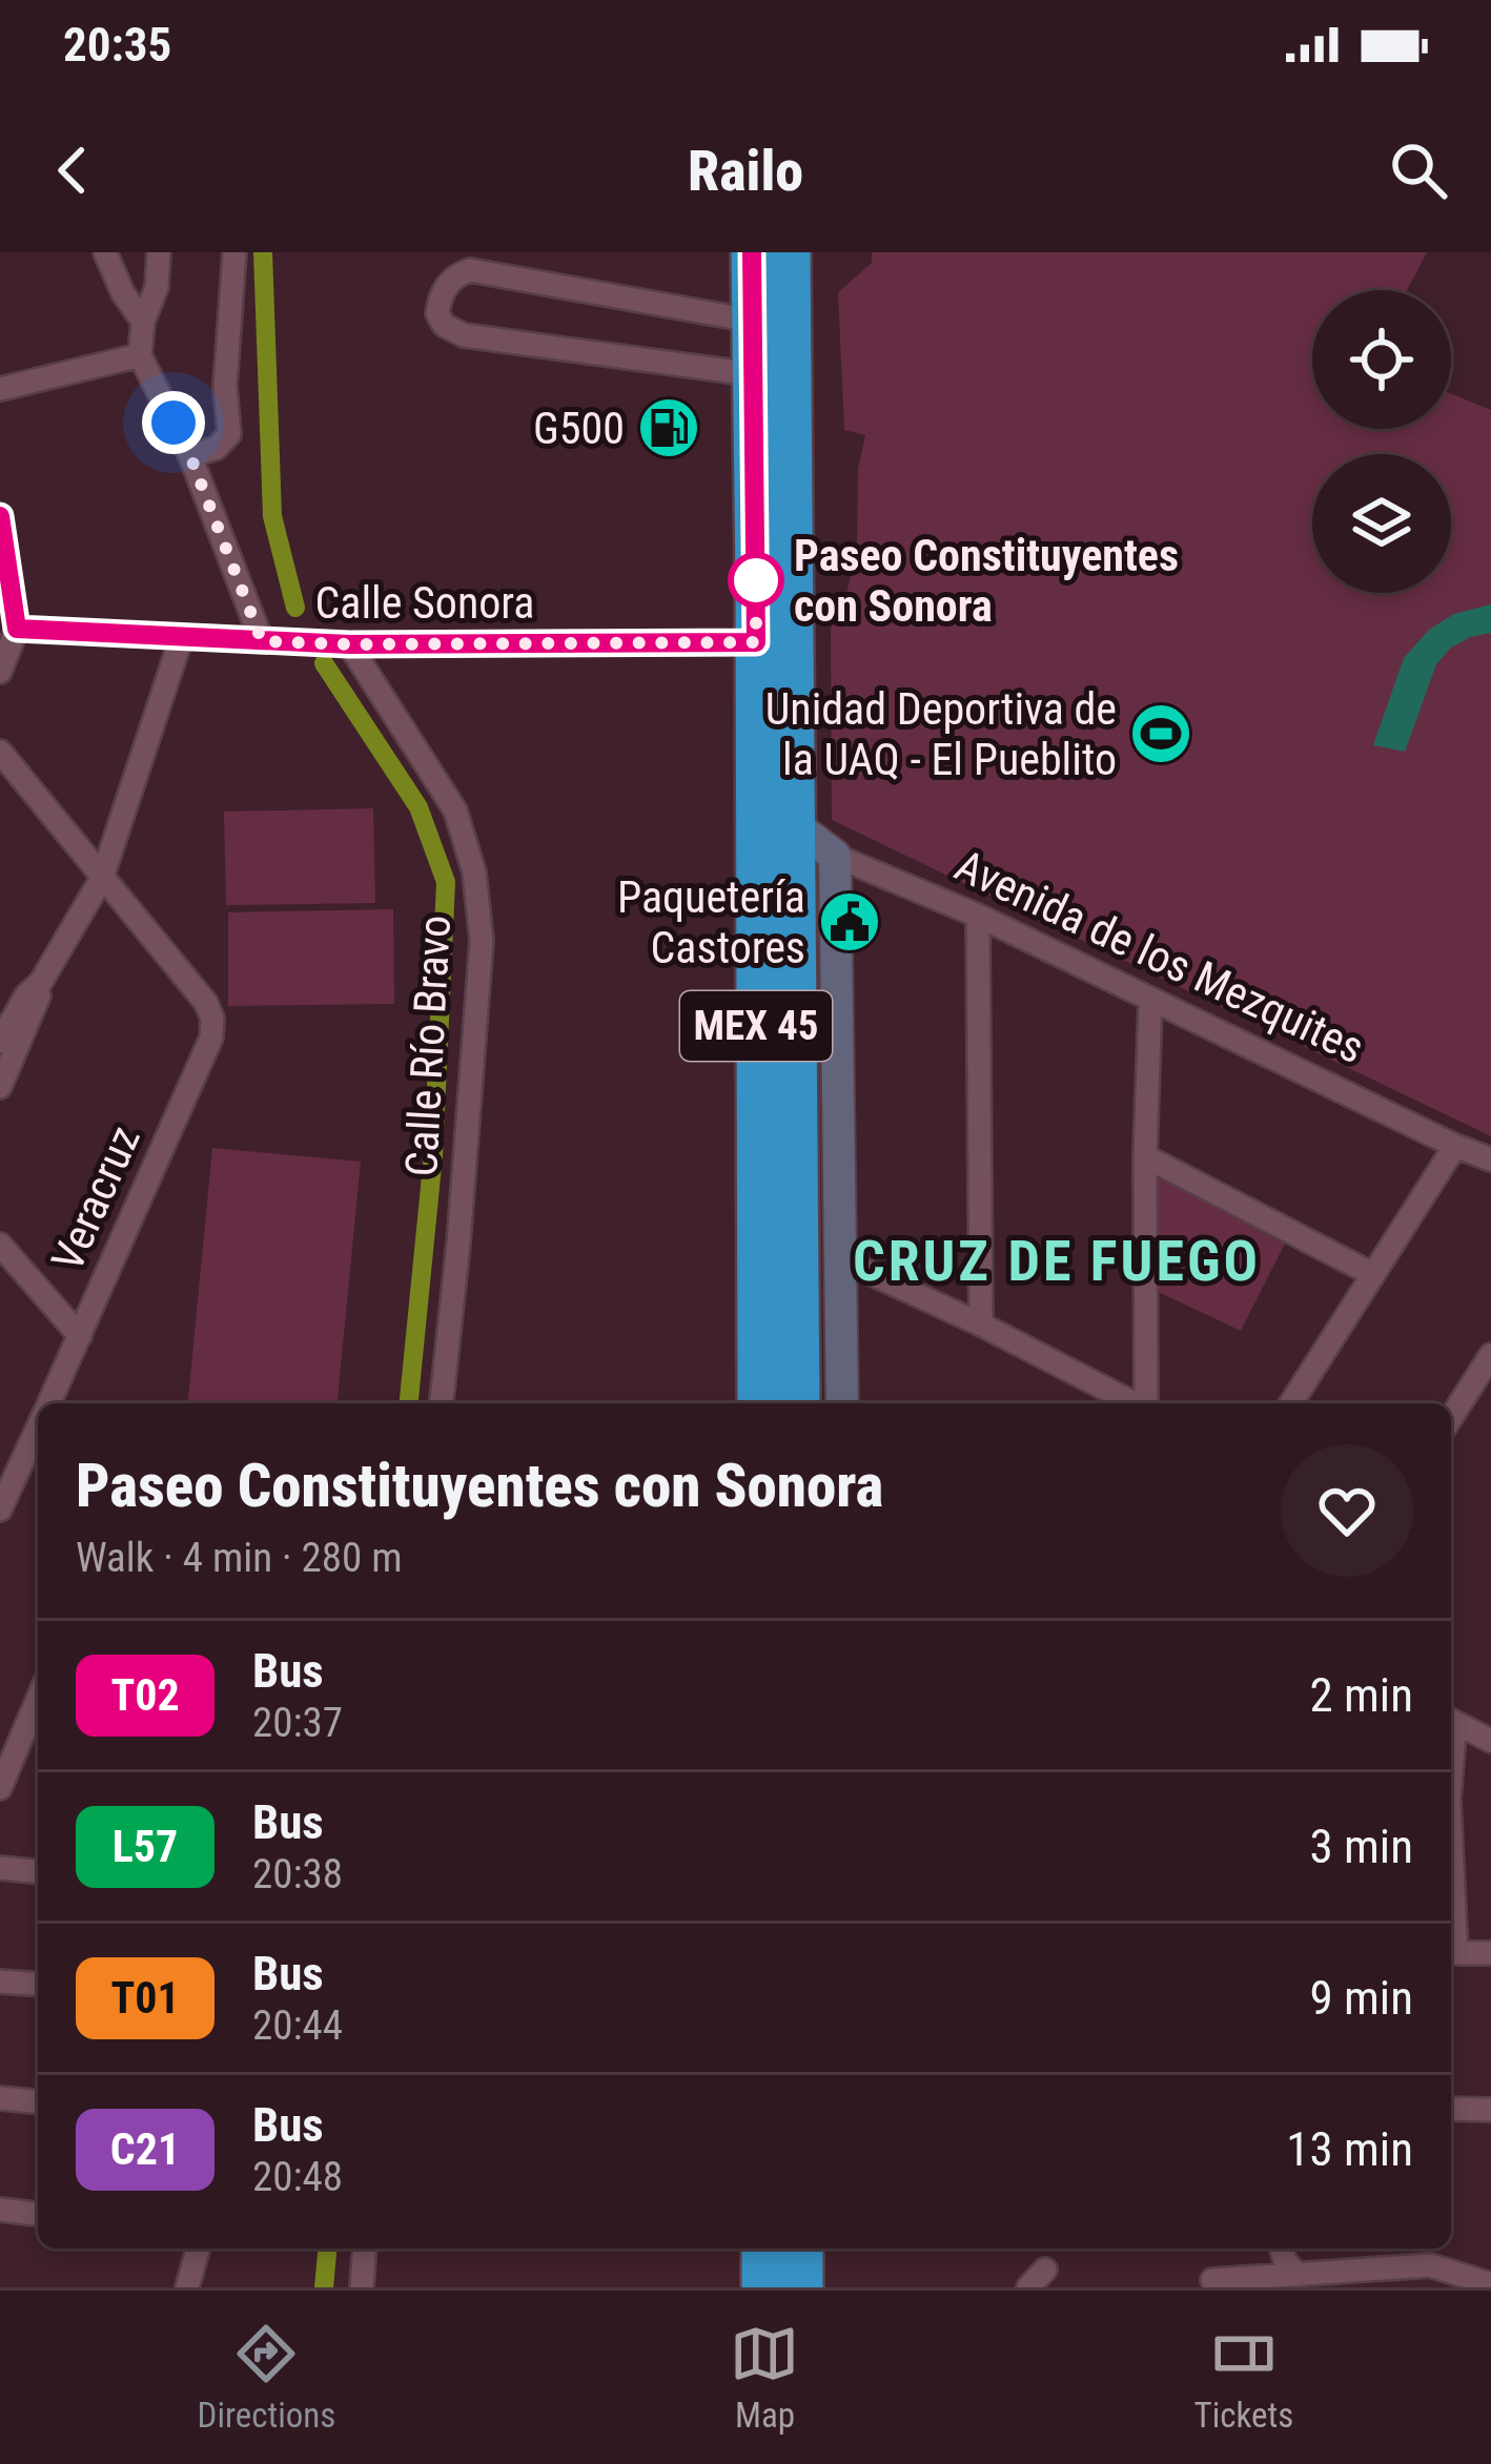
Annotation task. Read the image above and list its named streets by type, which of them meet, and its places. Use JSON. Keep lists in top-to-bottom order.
{
  "streets": {
    "highway": ["MEX 45"],
    "street": [
      "Calle Sonora",
      "Avenida de los Mezquites",
      "Calle Río Bravo",
      "Veracruz"
    ]
  },
  "crossings": [
    ["Calle Sonora", "MEX 45"],
    ["Calle Sonora", "Calle Río Bravo"],
    ["Avenida de los Mezquites", "MEX 45"]
  ],
  "districts": ["CRUZ DE FUEGO"],
  "places": {
    "fuel station": ["G500"],
    "other": ["Paseo Constituyentes con Sonora"],
    "sports": ["Unidad Deportiva de la UAQ - El Pueblito"],
    "public building": ["Paquetería Castores"]
  },
  "lines": ["bus line T02"],
  "page": {
    "status": "20:35",
    "header": "Railo",
    "heading": ["Paseo Constituyentes con Sonora", "Walk · 4 min · 280 m"],
    "list": [
      {
        "mark": "T02",
        "name": "Bus",
        "note": "20:37",
        "value": "2 min"
      },
      {
        "mark": "L57",
        "name": "Bus",
        "note": "20:38",
        "value": "3 min"
      },
      {
        "mark": "T01",
        "name": "Bus",
        "note": "20:44",
        "value": "9 min"
      },
      {
        "mark": "C21",
        "name": "Bus",
        "note": "20:48",
        "value": "13 min"
      }
    ],
    "tabs": ["Directions", "Map", "Tickets"]
  }
}
